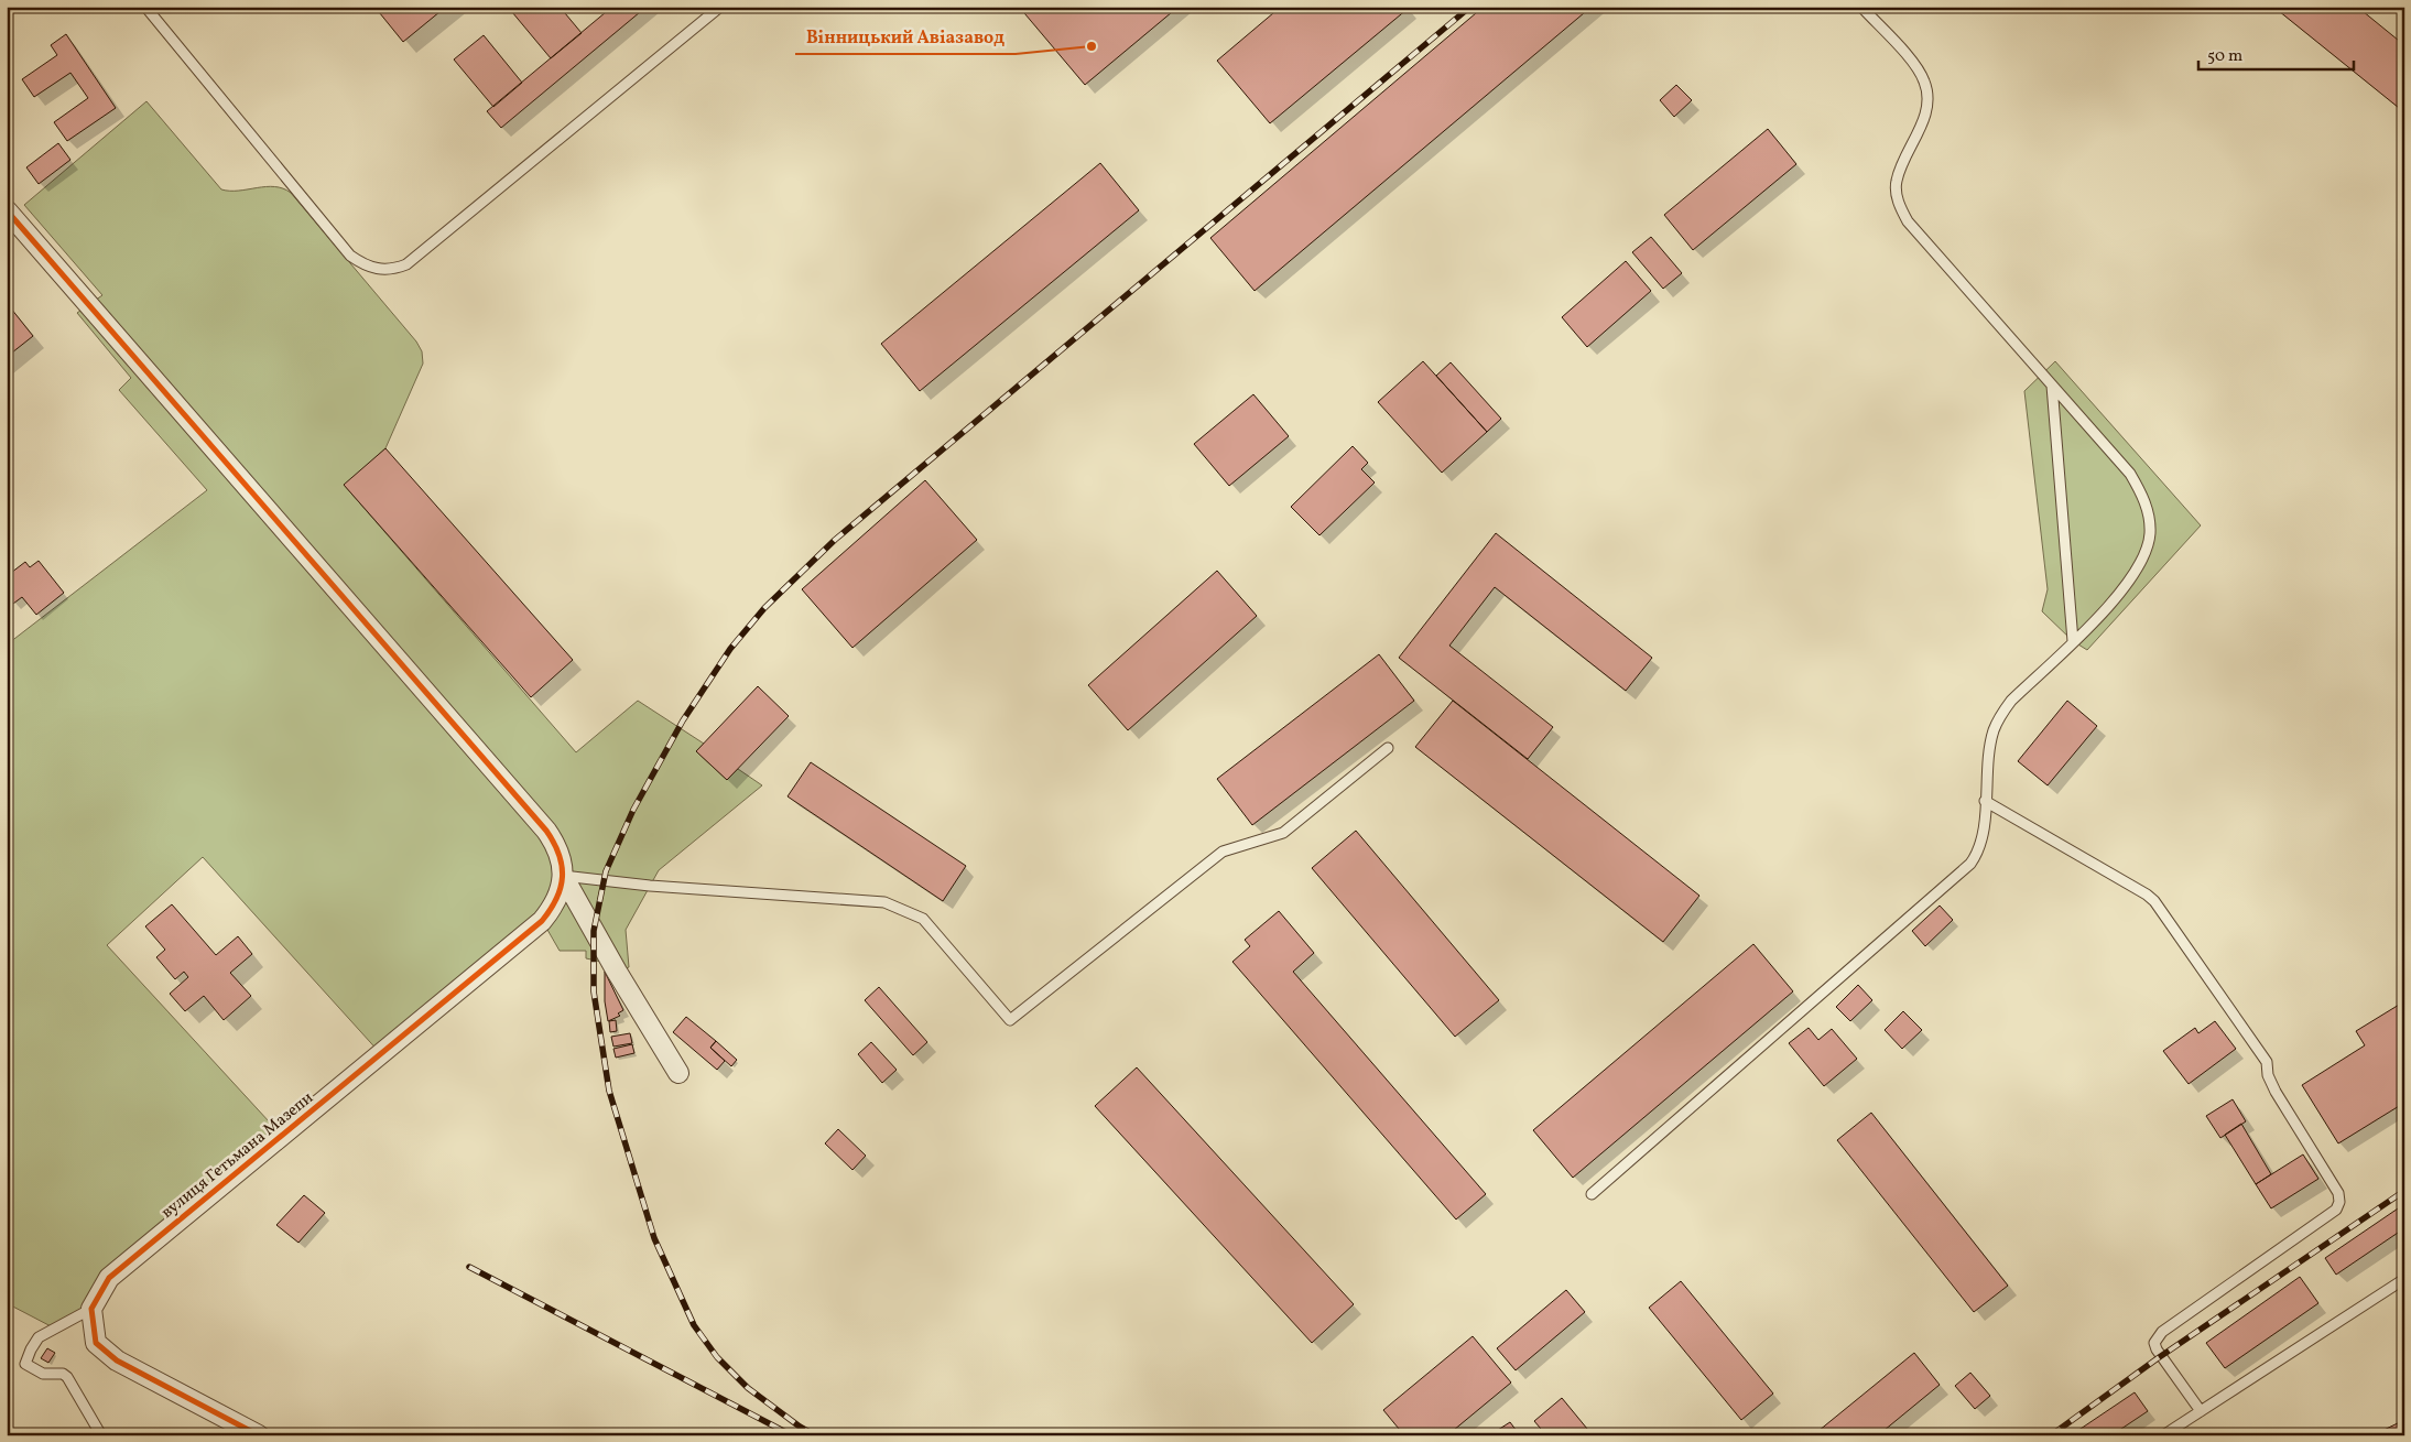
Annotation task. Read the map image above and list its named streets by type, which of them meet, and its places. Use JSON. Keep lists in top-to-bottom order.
{
  "streets": {
    "street": ["вулиця Гетьмана Мазепи"]
  },
  "places": ["Вінницький Авіазавод"],
  "scale_bar": "50 m"
}
